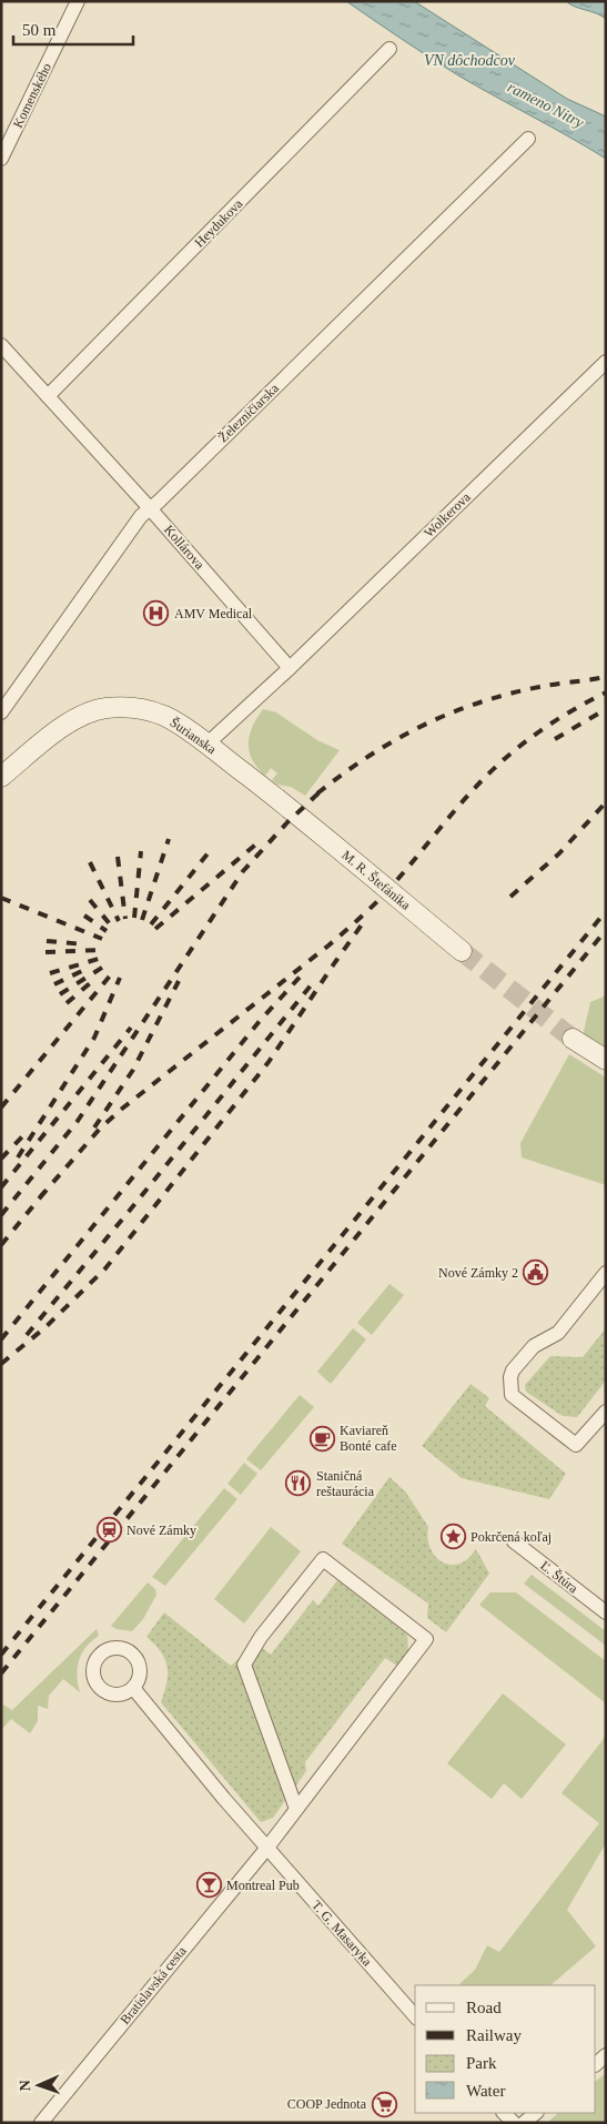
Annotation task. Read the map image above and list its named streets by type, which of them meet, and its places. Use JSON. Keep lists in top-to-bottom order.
{
  "streets": {
    "street": [
      "Komenského",
      "Heydukova",
      "Železničiarska",
      "Wolkerova",
      "Kollárova",
      "Šurianska",
      "M. R. Štefánika",
      "Ľ. Štúra",
      "T. G. Masaryka",
      "Bratislavská cesta"
    ]
  },
  "crossings": [
    ["Heydukova", "Kollárova"],
    ["Železničiarska", "Kollárova"],
    ["Wolkerova", "Kollárova"],
    ["Šurianska", "M. R. Štefánika"],
    ["T. G. Masaryka", "Bratislavská cesta"]
  ],
  "water": ["VN dôchodcov", "rameno Nitry"],
  "places": {
    "hospital": ["AMV Medical"],
    "public building": ["Nové Zámky 2"],
    "cafe": ["Kaviareň Bonté cafe"],
    "restaurant": ["Staničná reštaurácia"],
    "station": ["Nové Zámky"],
    "place": ["Pokrčená koľaj"],
    "bar": ["Montreal Pub"],
    "supermarket": ["COOP Jednota"]
  },
  "legend": [
    "Road",
    "Railway",
    "Park",
    "Water"
  ],
  "scale_bar": "50 m",
  "north": "left"
}
